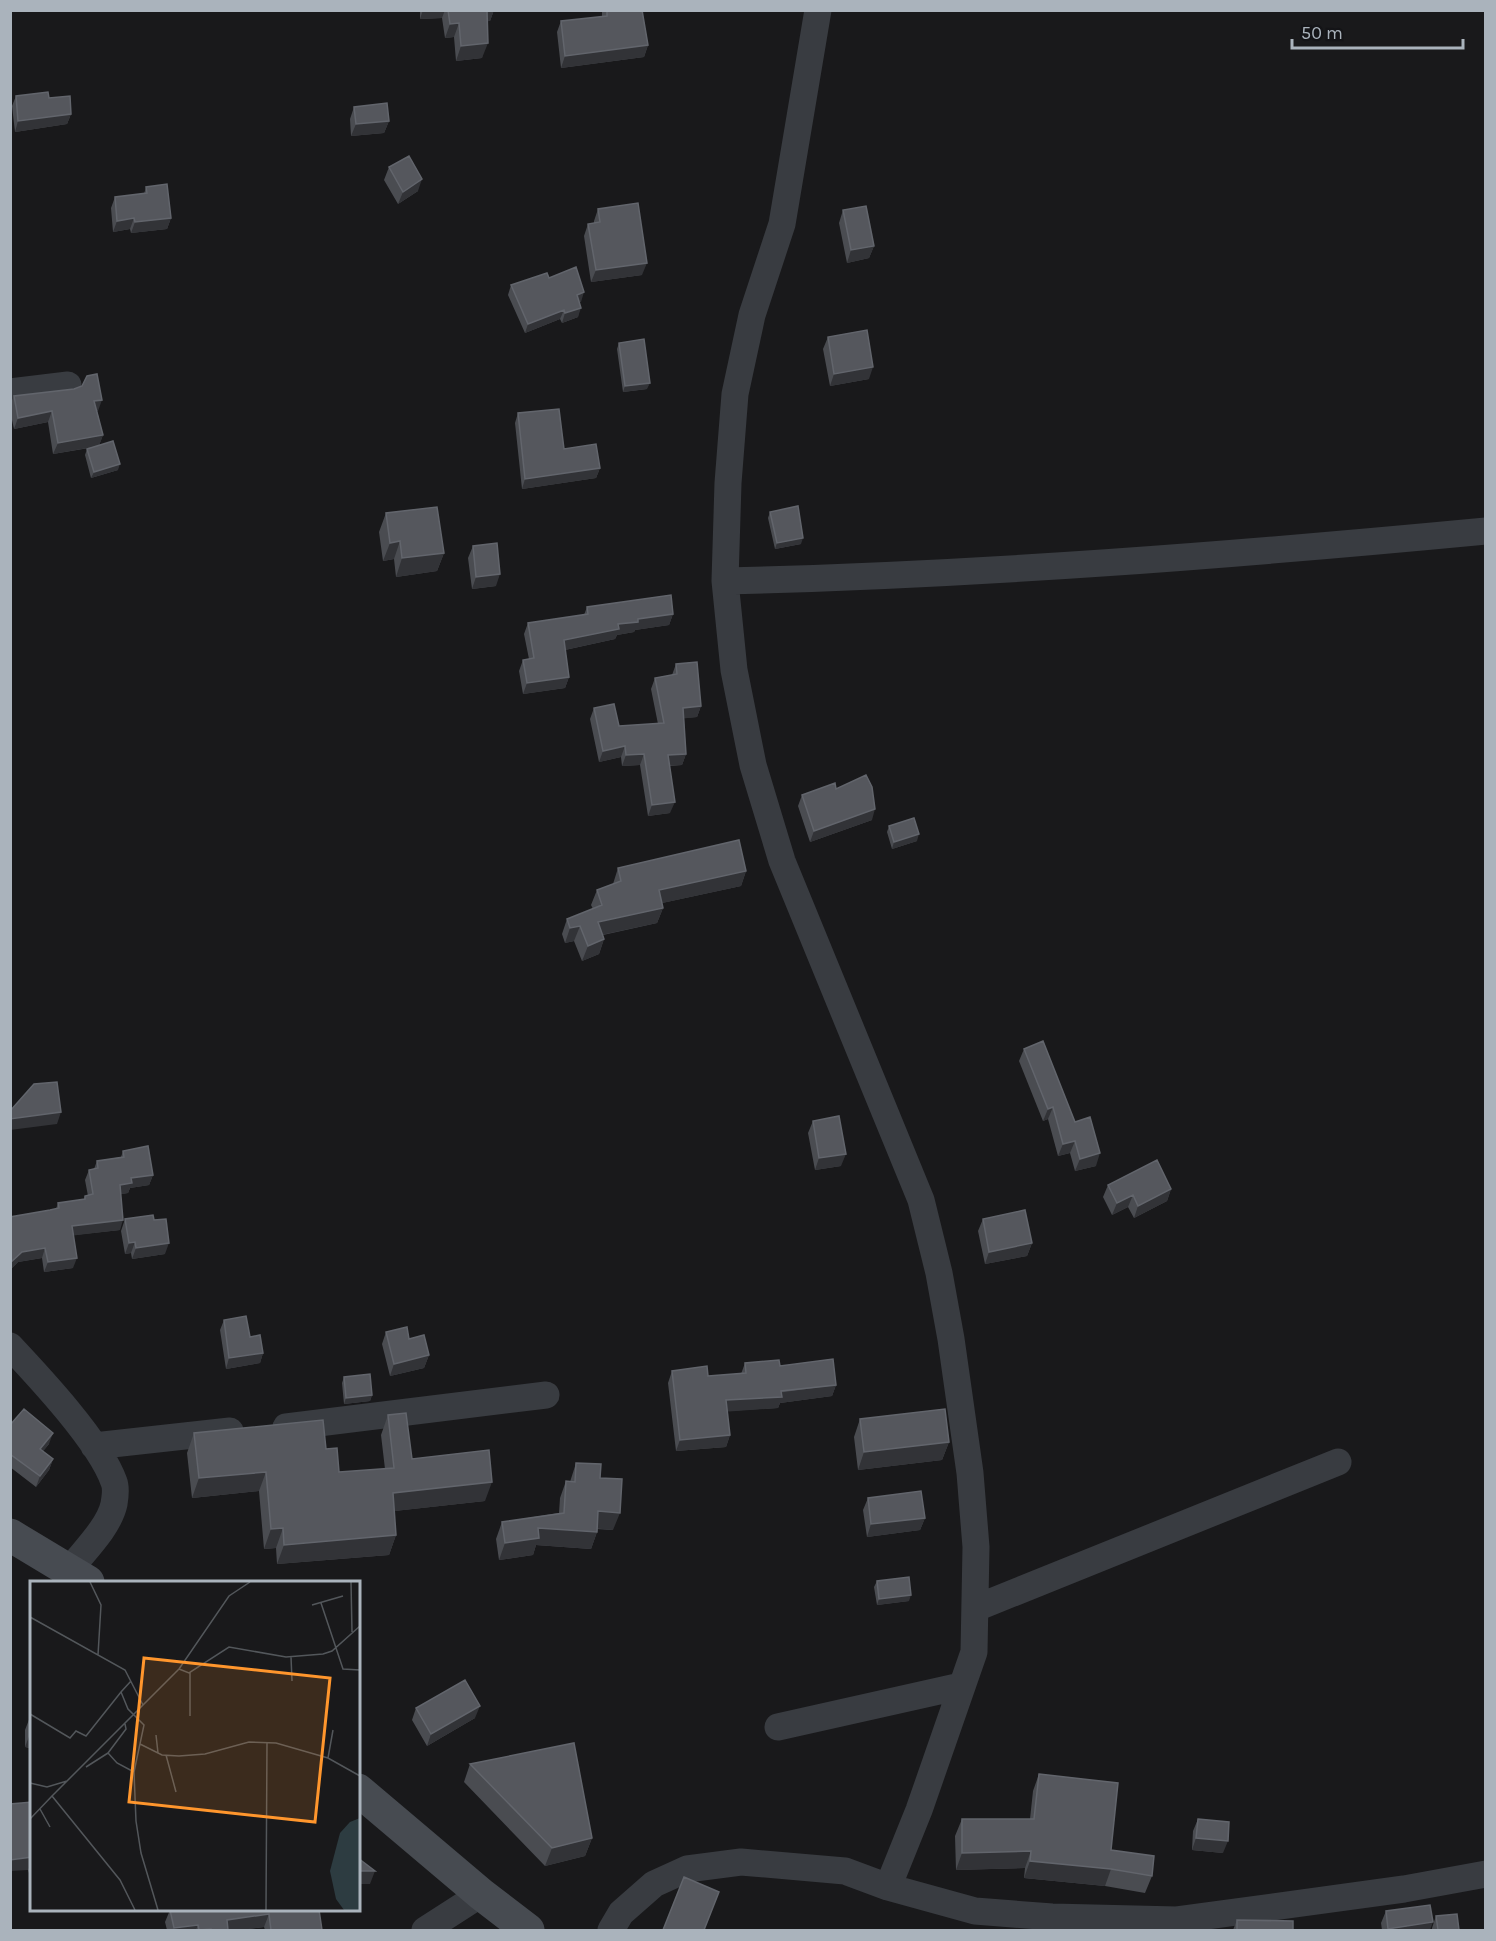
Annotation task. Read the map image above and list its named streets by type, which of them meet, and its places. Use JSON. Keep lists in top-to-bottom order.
{
  "scale_bar": "50 m"
}
